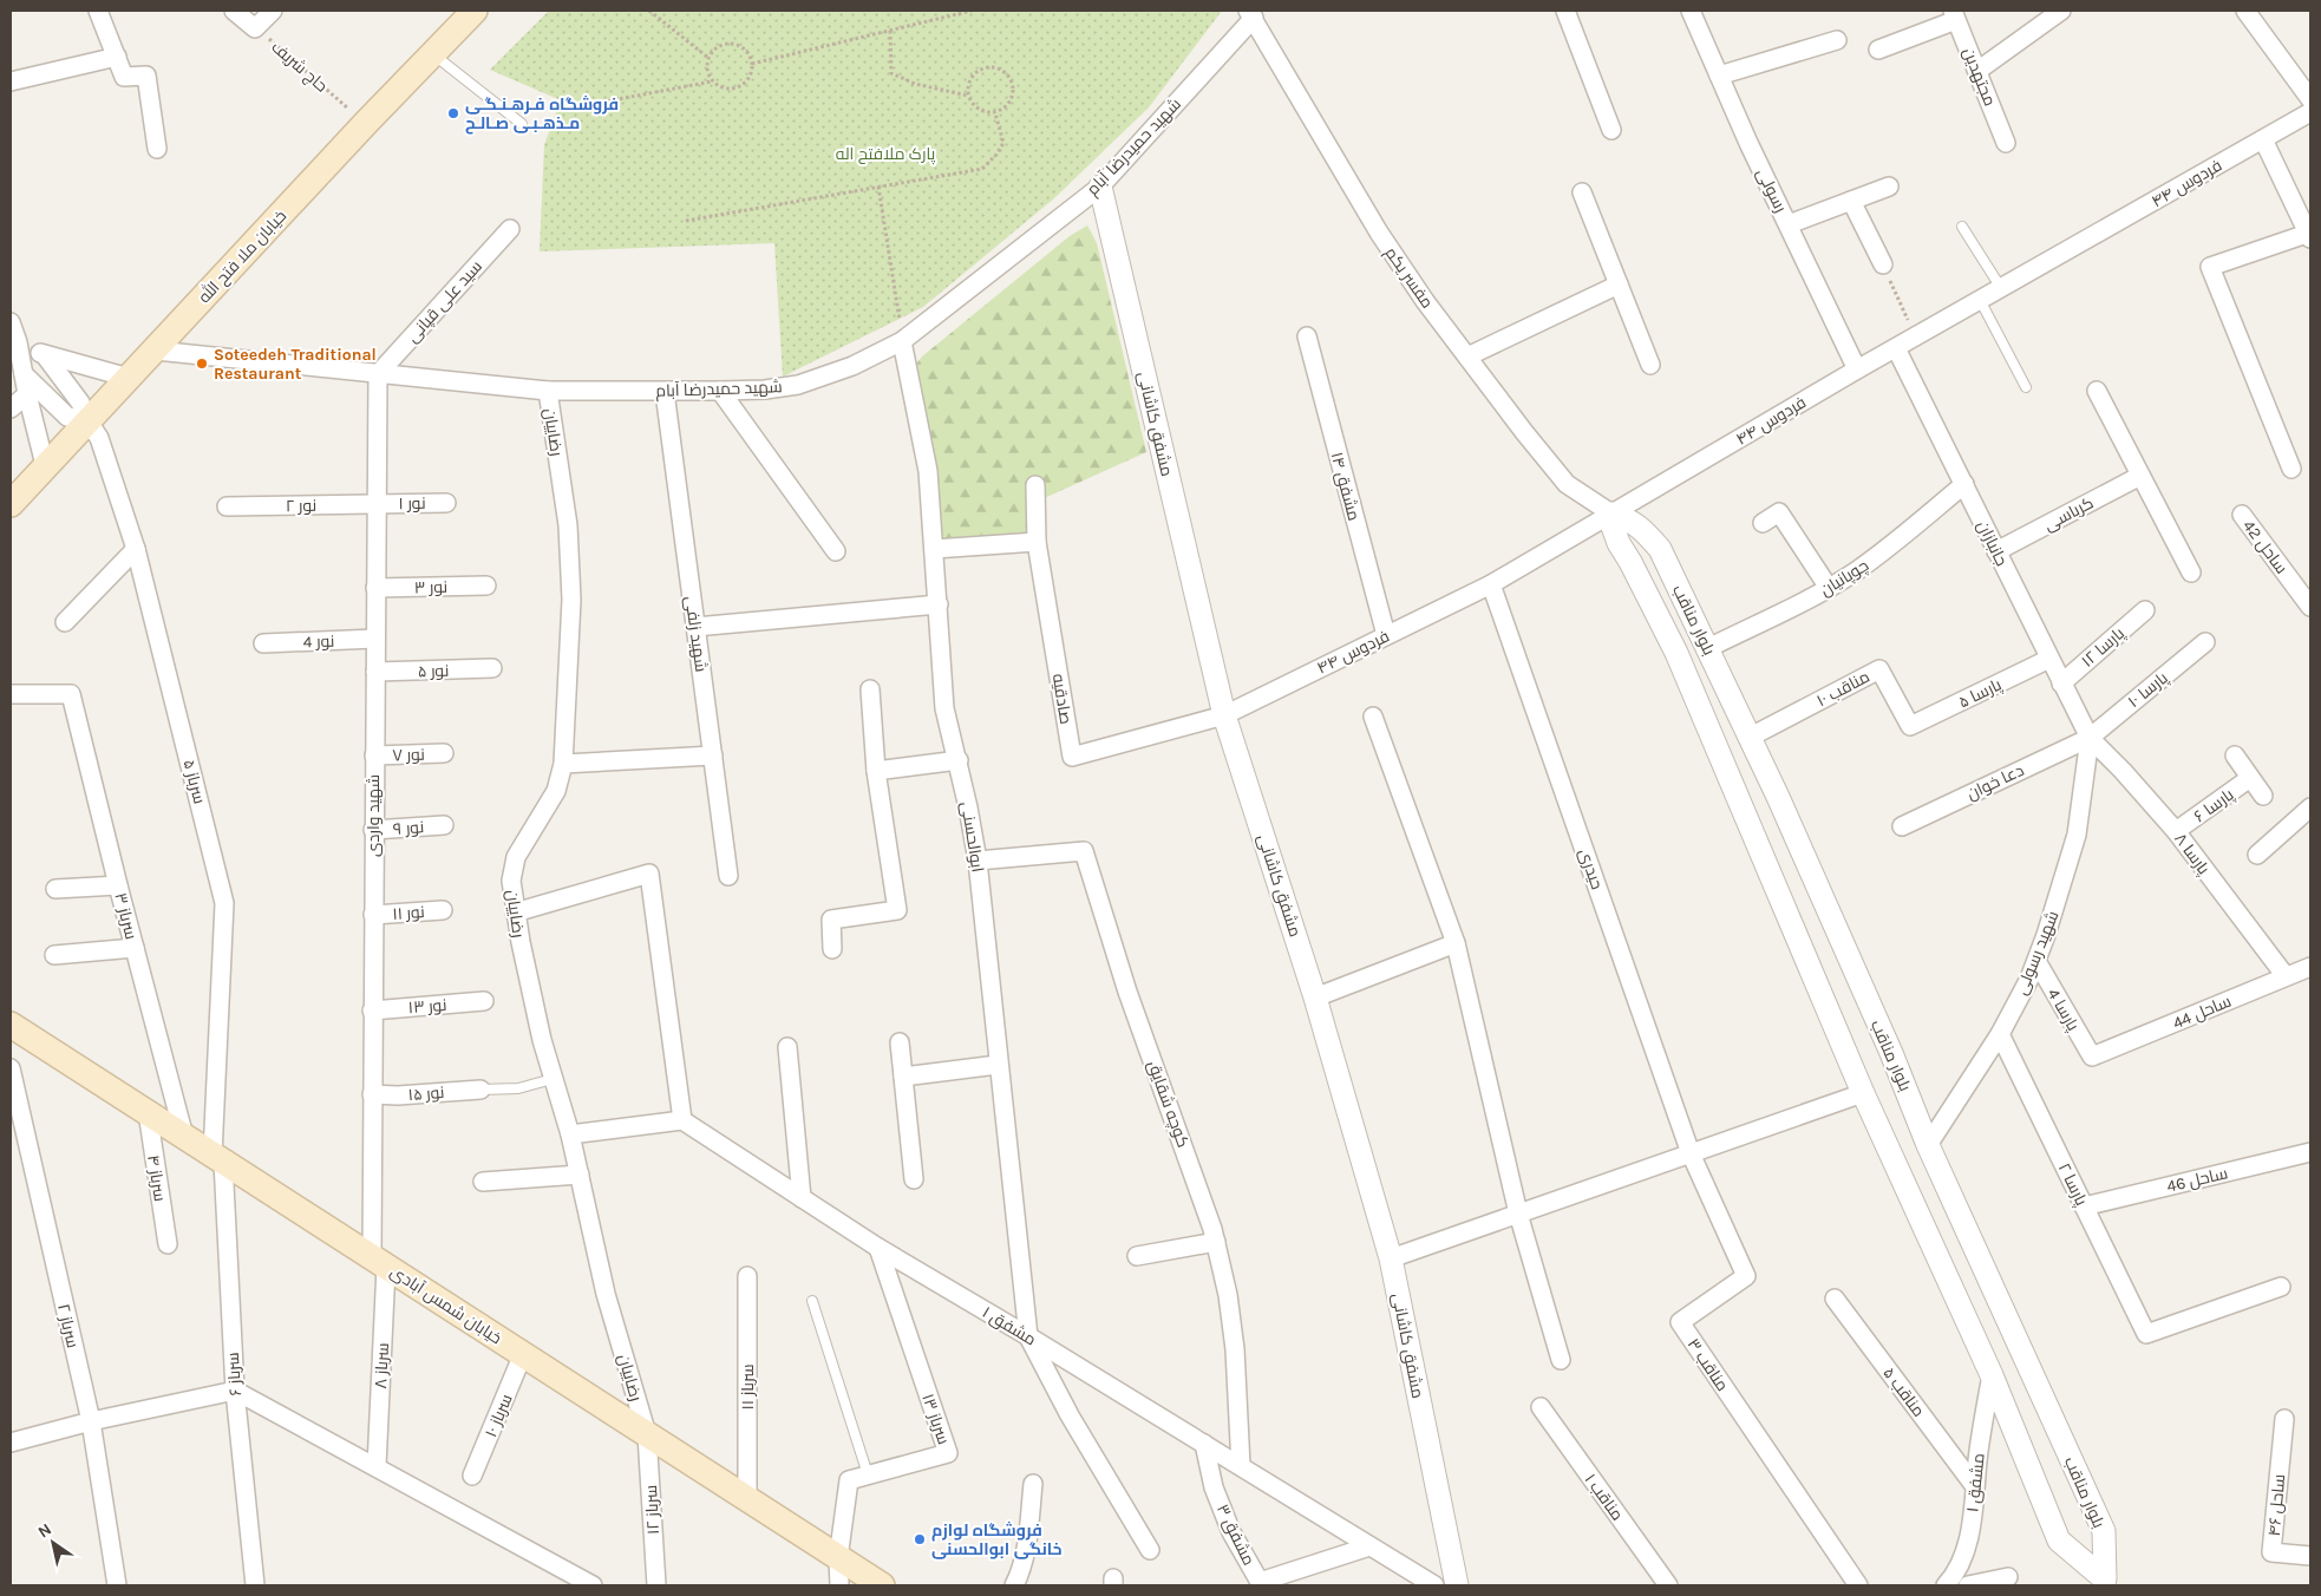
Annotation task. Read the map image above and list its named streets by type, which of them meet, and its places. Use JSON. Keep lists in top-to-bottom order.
{
  "streets": {
    "main road": ["خیابان ملا فتح الله", "خیابان شمس آبادی"],
    "street": [
      "مجتهدین",
      "شهید حمیدرضا آبام",
      "فردوس ۴۴",
      "رسولی",
      "مفسر یکم",
      "سید علی قپانی",
      "مشفق کاشانی",
      "رضاییان",
      "مشفق ۱۴",
      "نور ۱",
      "نور ۲",
      "کرباسی",
      "جانبازان",
      "ساحل 42",
      "چوپانیان",
      "نور ۳",
      "بلوار مناقب",
      "شهید زلفی",
      "نور 4",
      "پارسا ۱۲",
      "نور ۵",
      "مناقب ۱۰",
      "پارسا ۱۰",
      "پارسا ۵",
      "صادقیه",
      "نور ۷",
      "سرباز ۵",
      "دعا خوان",
      "پارسا ۶",
      "شهید واردی",
      "نور ۹",
      "ابوالحسنی",
      "پارسا ۸",
      "حیدری",
      "نور ۱۱",
      "سرباز ۳",
      "شهید رسولی",
      "نور ۱۳",
      "پارسا 4",
      "ساحل 44",
      "نور ۱۵",
      "کوچه شقایق",
      "سرباز ۴",
      "ساحل 46",
      "پارسا ۲",
      "سرباز ۲",
      "مشفق ۱",
      "مناقب ۳",
      "سرباز ۸",
      "سرباز ۶",
      "سرباز ۱۱",
      "مناقب ۵",
      "سرباز ۱۰",
      "سرباز ۱۳",
      "مناقب ۱",
      "ساحل ۴۶",
      "سرباز ۱۲",
      "مشفق ۳"
    ],
    "path": ["حاج شریف"]
  },
  "crossings": [
    ["حاج شریف", "خیابان ملا فتح الله"],
    ["شهید حمیدرضا آبام", "خیابان ملا فتح الله"],
    ["شهید حمیدرضا آبام", "مفسر یکم"],
    ["شهید حمیدرضا آبام", "سید علی قپانی"],
    ["شهید حمیدرضا آبام", "مشفق کاشانی"],
    ["شهید حمیدرضا آبام", "رضاییان"],
    ["شهید حمیدرضا آبام", "شهید زلفی"],
    ["شهید حمیدرضا آبام", "شهید واردی"],
    ["شهید حمیدرضا آبام", "ابوالحسنی"],
    ["فردوس ۴۴", "رسولی"],
    ["فردوس ۴۴", "مفسر یکم"],
    ["فردوس ۴۴", "مشفق کاشانی"],
    ["فردوس ۴۴", "مشفق ۱۴"],
    ["فردوس ۴۴", "جانبازان"],
    ["فردوس ۴۴", "بلوار مناقب"],
    ["فردوس ۴۴", "صادقیه"],
    ["فردوس ۴۴", "حیدری"],
    ["خیابان ملا فتح الله", "سرباز ۵"],
    ["مفسر یکم", "بلوار مناقب"],
    ["سید علی قپانی", "شهید واردی"],
    ["مشفق کاشانی", "صادقیه"],
    ["رضاییان", "خیابان شمس آبادی"],
    ["رضاییان", "سرباز ۱۲"],
    ["نور ۱", "نور ۲"],
    ["نور ۱", "شهید واردی"],
    ["نور ۲", "شهید واردی"],
    ["کرباسی", "جانبازان"],
    ["جانبازان", "چوپانیان"],
    ["جانبازان", "پارسا ۱۲"],
    ["جانبازان", "پارسا ۱۰"],
    ["جانبازان", "پارسا ۵"],
    ["جانبازان", "دعا خوان"],
    ["جانبازان", "پارسا ۸"],
    ["جانبازان", "شهید رسولی"],
    ["چوپانیان", "بلوار مناقب"],
    ["نور ۳", "شهید واردی"],
    ["بلوار مناقب", "مناقب ۱۰"],
    ["بلوار مناقب", "شهید رسولی"],
    ["بلوار مناقب", "مشفق ۱"],
    ["نور 4", "شهید واردی"],
    ["نور ۵", "شهید واردی"],
    ["مناقب ۱۰", "پارسا ۵"],
    ["پارسا ۱۰", "دعا خوان"],
    ["پارسا ۱۰", "پارسا ۸"],
    ["پارسا ۱۰", "شهید رسولی"],
    ["نور ۷", "شهید واردی"],
    ["سرباز ۵", "خیابان شمس آبادی"],
    ["سرباز ۵", "سرباز ۶"],
    ["دعا خوان", "پارسا ۸"],
    ["دعا خوان", "شهید رسولی"],
    ["پارسا ۶", "پارسا ۸"],
    ["شهید واردی", "نور ۹"],
    ["شهید واردی", "نور ۱۱"],
    ["شهید واردی", "نور ۱۳"],
    ["شهید واردی", "نور ۱۵"],
    ["شهید واردی", "خیابان شمس آبادی"],
    ["شهید واردی", "سرباز ۸"],
    ["ابوالحسنی", "کوچه شقایق"],
    ["ابوالحسنی", "مشفق ۱"],
    ["پارسا ۸", "شهید رسولی"],
    ["پارسا ۸", "ساحل 44"],
    ["حیدری", "مناقب ۳"],
    ["سرباز ۳", "خیابان شمس آبادی"],
    ["شهید رسولی", "پارسا 4"],
    ["شهید رسولی", "پارسا ۲"],
    ["پارسا 4", "ساحل 44"],
    ["کوچه شقایق", "مشفق ۱"],
    ["سرباز ۴", "خیابان شمس آبادی"],
    ["ساحل 46", "پارسا ۲"],
    ["خیابان شمس آبادی", "سرباز ۸"],
    ["خیابان شمس آبادی", "سرباز ۶"],
    ["خیابان شمس آبادی", "سرباز ۱۱"],
    ["خیابان شمس آبادی", "سرباز ۱۰"],
    ["خیابان شمس آبادی", "سرباز ۱۳"],
    ["خیابان شمس آبادی", "سرباز ۱۲"],
    ["مشفق ۱", "مناقب ۵"],
    ["مشفق ۱", "سرباز ۱۳"],
    ["مشفق ۱", "مشفق ۳"]
  ],
  "parks": ["پارک ملافتح اله"],
  "places": ["فروشگاه فـرهـنـگـی مـذهـبـی صـالـح", "Soteedeh Traditional Restaurant", "فروشگاه لوازم خانگی ابوالحسنی"],
  "north": "top left"
}
